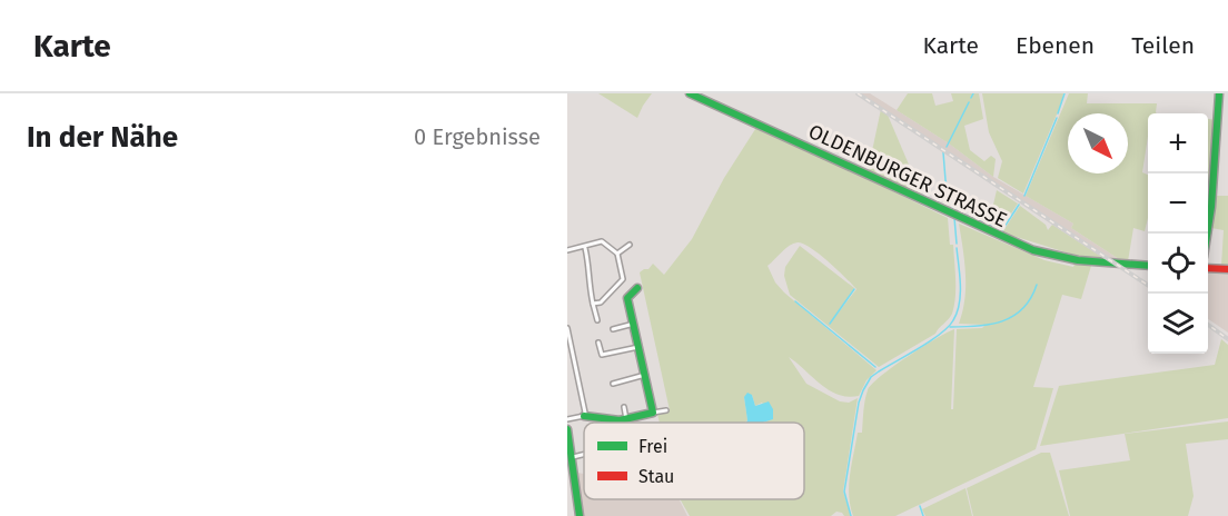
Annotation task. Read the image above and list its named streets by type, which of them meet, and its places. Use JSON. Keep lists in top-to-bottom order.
{
  "streets": {
    "street": ["OLDENBURGER STRASSE"]
  },
  "legend": ["Frei", "Stau"],
  "north": "bottom right",
  "page": {
    "header": "Karte",
    "nav": ["Karte", "Ebenen", "Teilen"],
    "heading": ["In der Nähe", "0 Ergebnisse"],
    "map_buttons": ["+", "−"]
  }
}
